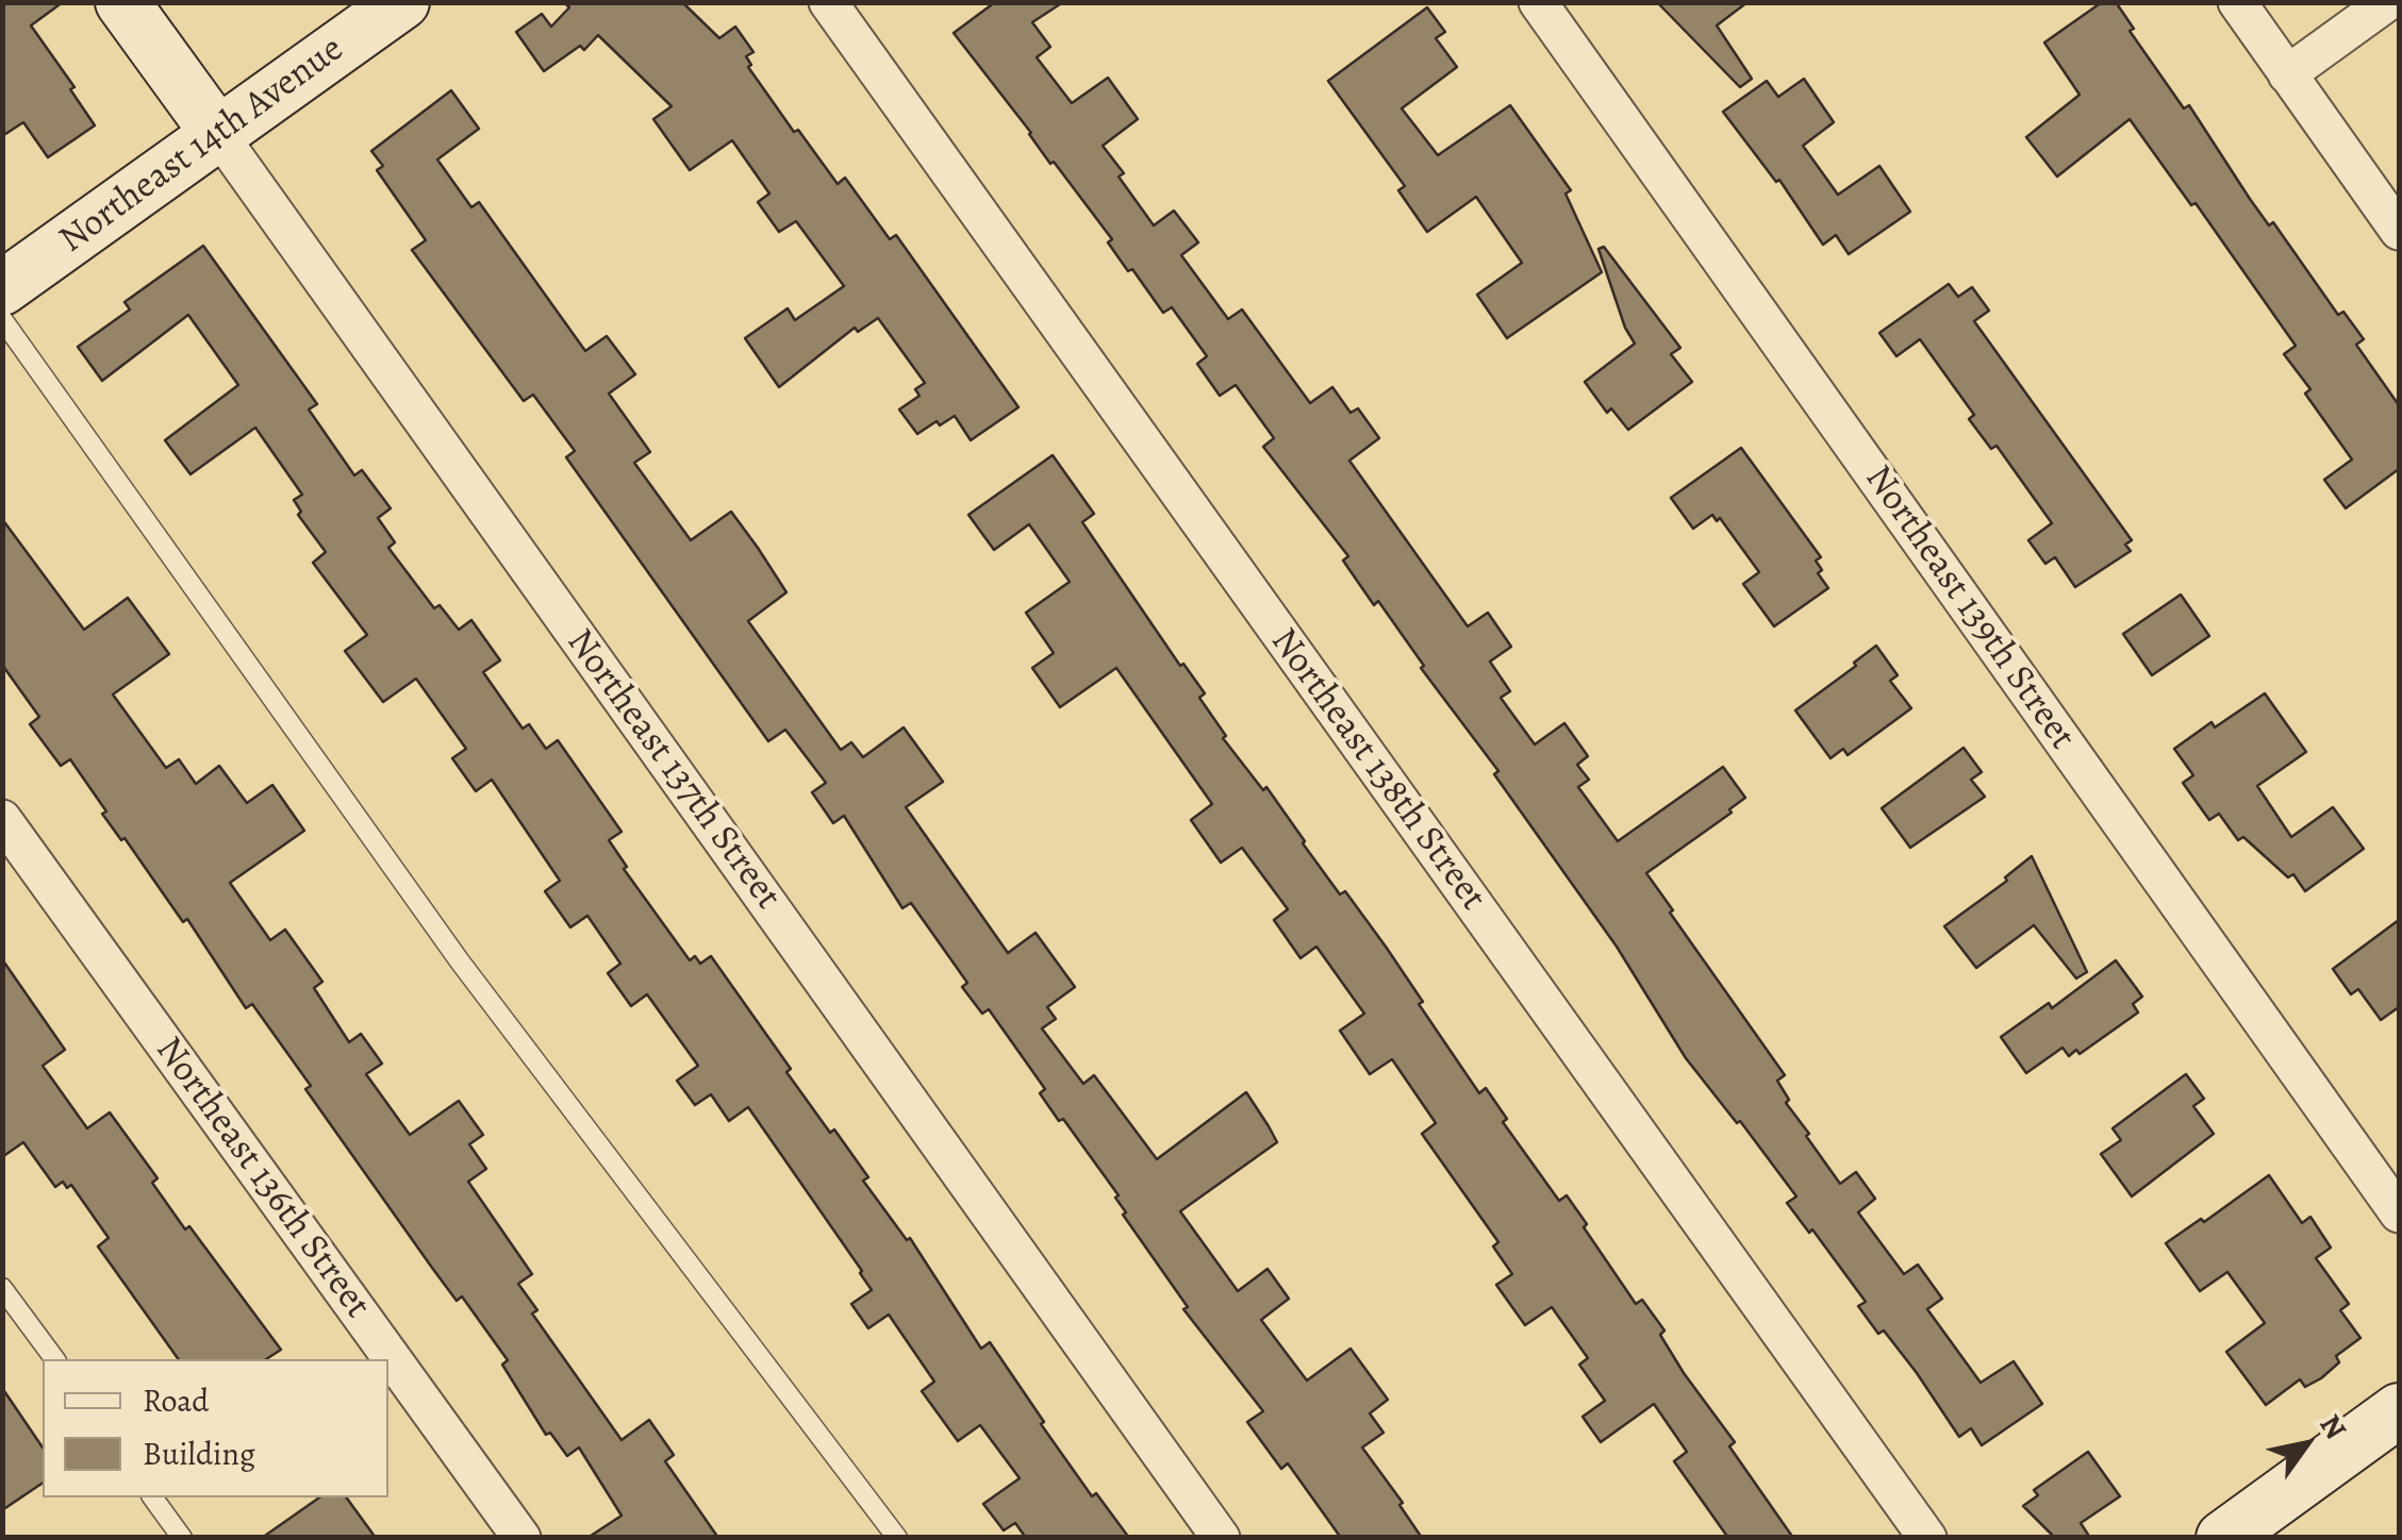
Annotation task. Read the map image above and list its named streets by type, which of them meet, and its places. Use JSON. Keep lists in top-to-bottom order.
{
  "streets": {
    "street": [
      "Northeast 14th Avenue",
      "Northeast 139th Street",
      "Northeast 137th Street",
      "Northeast 138th Street",
      "Northeast 136th Street"
    ]
  },
  "crossings": [
    ["Northeast 14th Avenue", "Northeast 137th Street"]
  ],
  "legend": ["Road", "Building"],
  "north": "top right"
}
